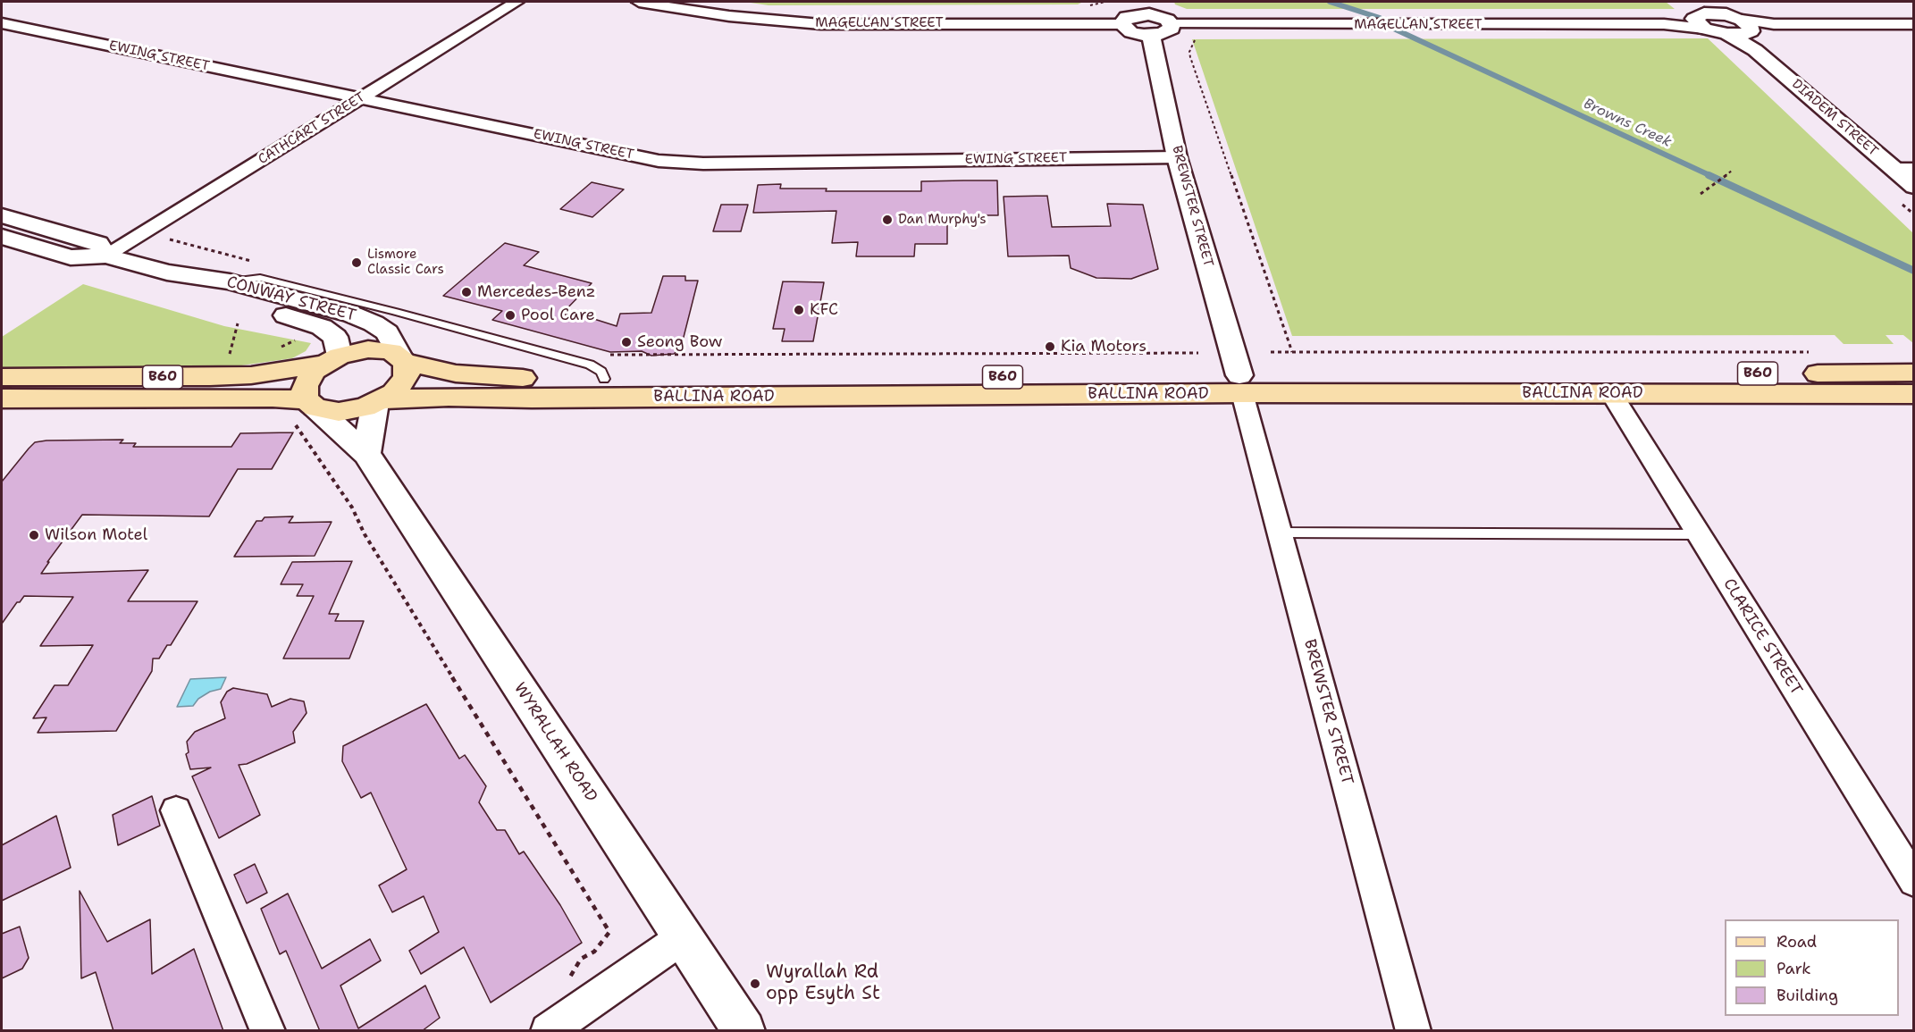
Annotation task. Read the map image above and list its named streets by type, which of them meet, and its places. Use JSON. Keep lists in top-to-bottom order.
{
  "streets": {
    "main road": ["B60", "BALLINA ROAD"],
    "street": [
      "MAGELLAN STREET",
      "EWING STREET",
      "DIADEM STREET",
      "CATHCART STREET",
      "BREWSTER STREET",
      "CONWAY STREET",
      "CLARICE STREET",
      "WYRALLAH ROAD"
    ]
  },
  "crossings": [
    ["MAGELLAN STREET", "DIADEM STREET"],
    ["EWING STREET", "CATHCART STREET"],
    ["EWING STREET", "BREWSTER STREET"],
    ["CATHCART STREET", "CONWAY STREET"],
    ["BREWSTER STREET", "BALLINA ROAD"],
    ["CONWAY STREET", "B60"],
    ["CONWAY STREET", "BALLINA ROAD"],
    ["B60", "BALLINA ROAD"],
    ["B60", "WYRALLAH ROAD"],
    ["BALLINA ROAD", "CLARICE STREET"]
  ],
  "water": ["Browns Creek"],
  "places": [
    "Dan Murphy's",
    "Lismore Classic Cars",
    "Mercedes-Benz",
    "KFC",
    "Pool Care",
    "Seong Bow",
    "Kia Motors",
    "Wilson Motel",
    "Wyrallah Rd opp Esyth St"
  ],
  "legend": ["Road", "Park", "Building"]
}
